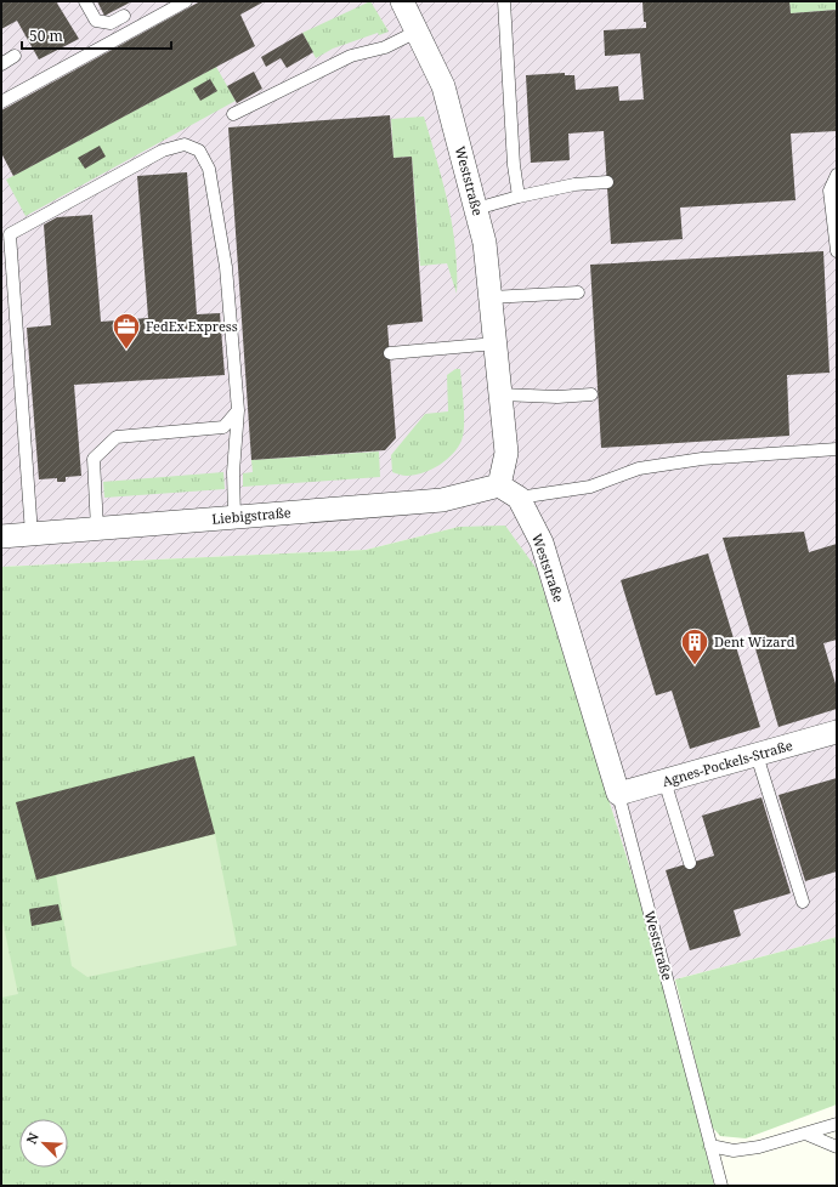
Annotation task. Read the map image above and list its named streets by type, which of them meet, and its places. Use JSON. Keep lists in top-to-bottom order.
{
  "streets": {
    "street": ["Weststraße", "Liebigstraße", "Agnes-Pockels-Straße"]
  },
  "crossings": [
    ["Weststraße", "Liebigstraße"],
    ["Weststraße", "Agnes-Pockels-Straße"]
  ],
  "places": {
    "office": ["FedEx Express"],
    "building": ["Dent Wizard"]
  },
  "scale_bar": "50 m",
  "north": "top left"
}
